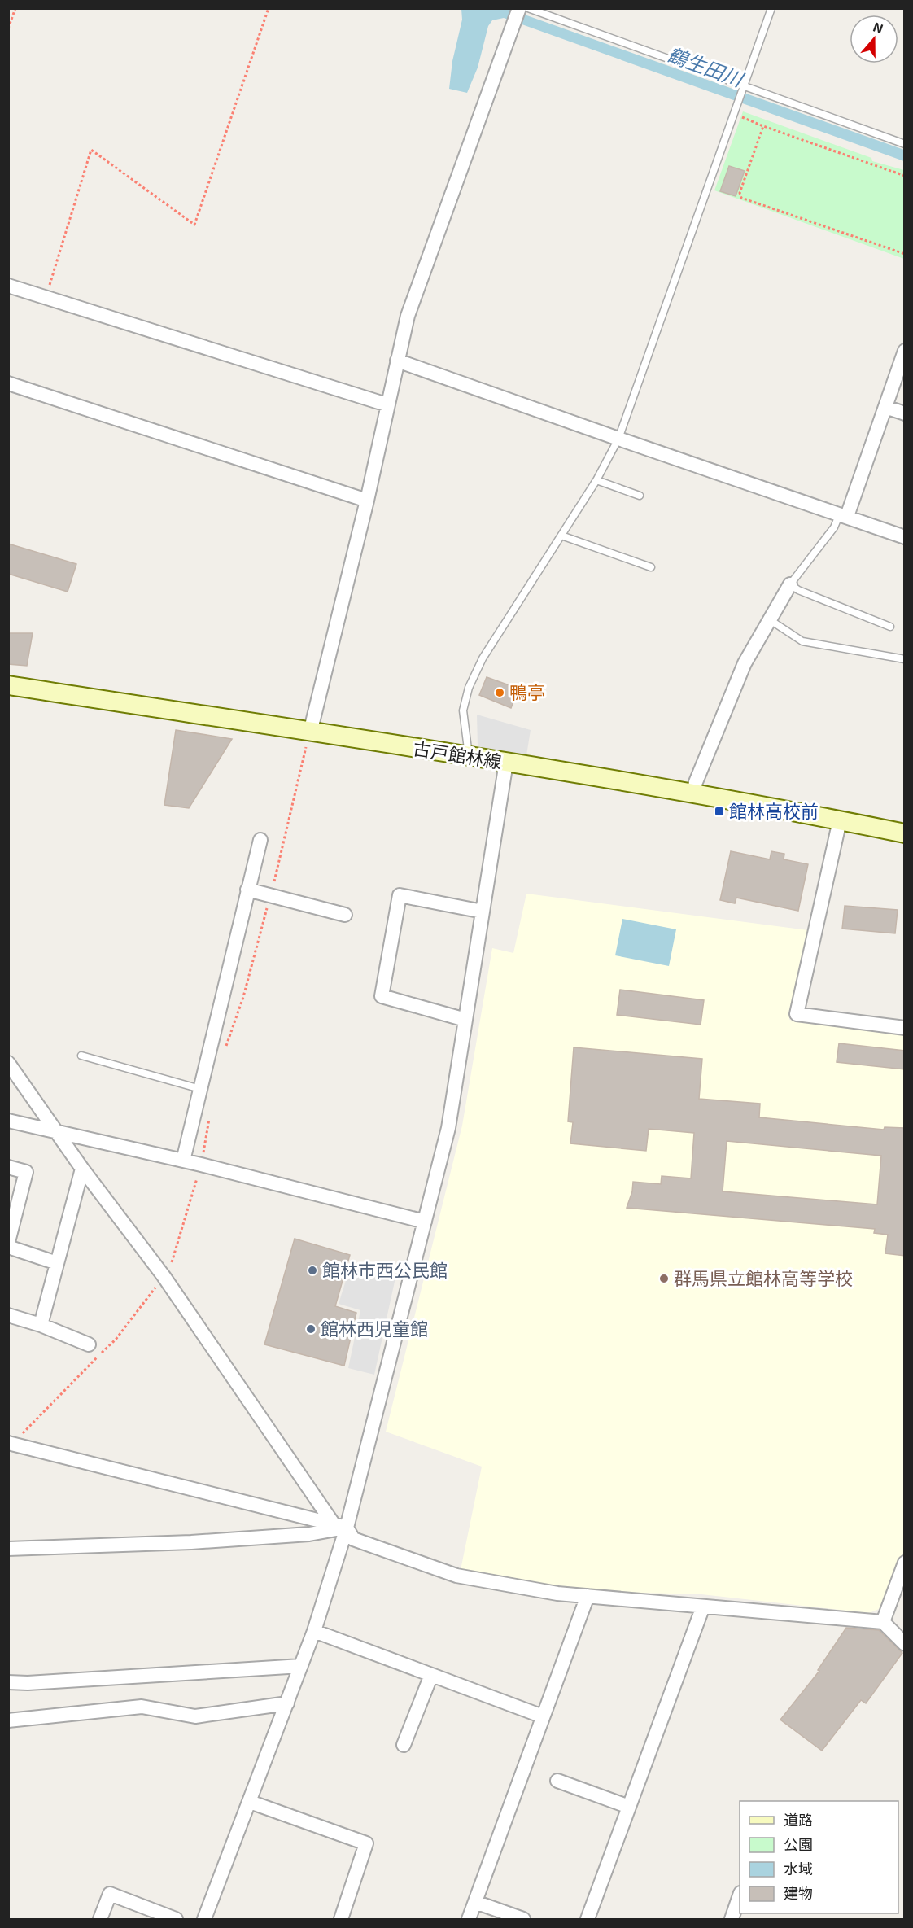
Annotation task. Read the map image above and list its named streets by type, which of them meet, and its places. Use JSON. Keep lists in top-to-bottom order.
{
  "streets": {
    "main road": ["古戸館林線"]
  },
  "water": ["鶴生田川"],
  "places": {
    "other": [
      "鴨亭",
      "館林市西公民館",
      "群馬県立館林高等学校",
      "館林西児童館"
    ],
    "transit": ["館林高校前"]
  },
  "legend": [
    "道路",
    "公園",
    "水域",
    "建物"
  ],
  "north": "top"
}
